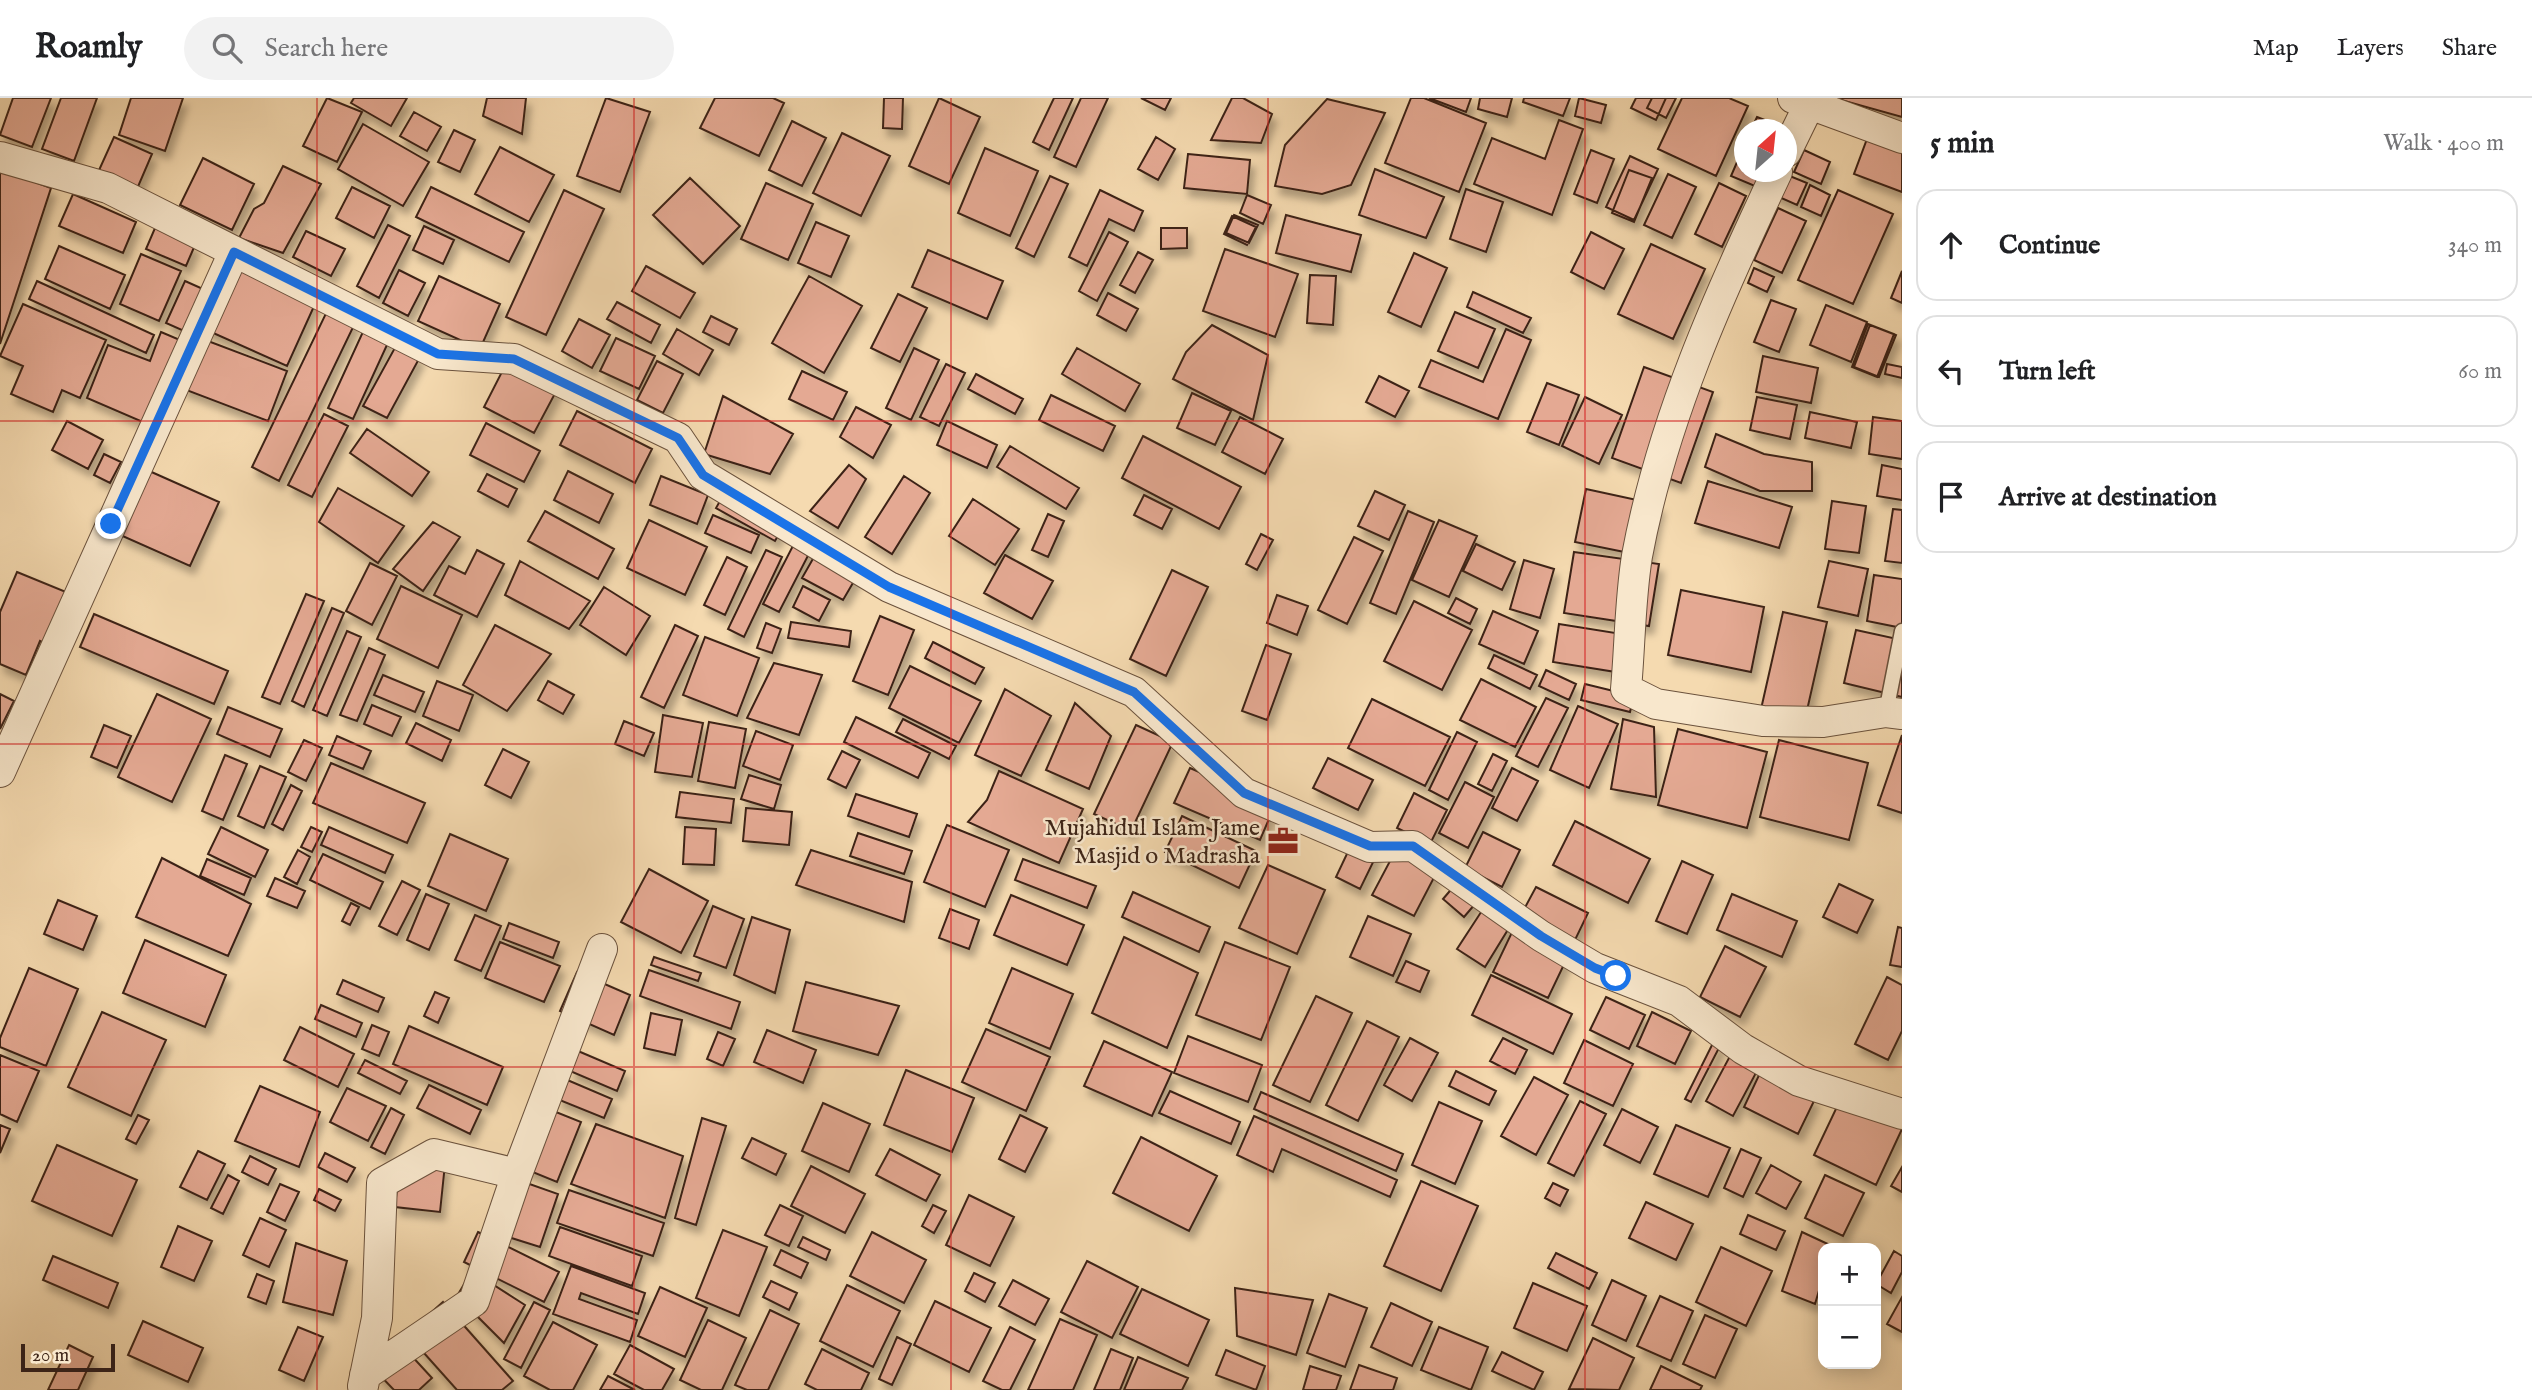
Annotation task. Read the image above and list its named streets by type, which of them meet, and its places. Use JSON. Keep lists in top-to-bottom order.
{
  "places": {
    "office": ["Mujahidul Islam Jame Masjid o Madrasha"]
  },
  "scale_bar": "20 m",
  "north": "top right",
  "page": {
    "header": "Roamly",
    "search": "Search here",
    "nav": ["Map", "Layers", "Share"],
    "heading": ["5 min", "Walk · 400 m"],
    "list": [
      ["Continue", "340 m"],
      ["Turn left", "60 m"],
      "Arrive at destination"
    ],
    "map_buttons": ["+", "−"],
    "scale": "20 m"
  }
}
